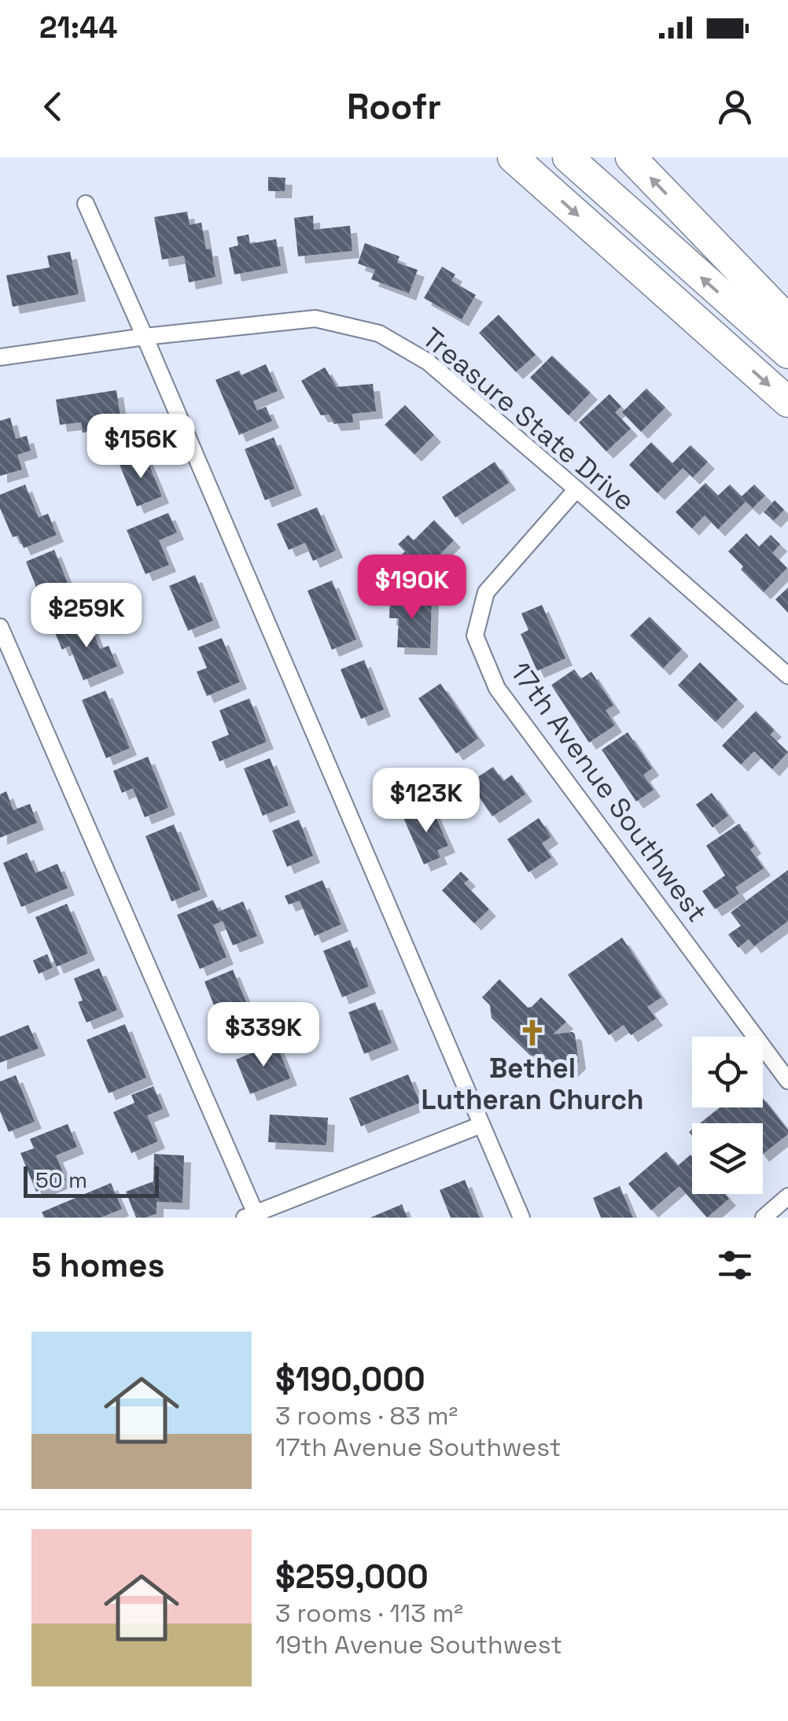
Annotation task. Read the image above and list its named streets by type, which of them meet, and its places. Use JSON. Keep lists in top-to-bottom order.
{
  "streets": {
    "street": ["Treasure State Drive", "17th Avenue Southwest"]
  },
  "crossings": [
    ["Treasure State Drive", "17th Avenue Southwest"]
  ],
  "places": {
    "church": ["Bethel Lutheran Church"]
  },
  "scale_bar": "50 m",
  "page": {
    "status": "21:44",
    "header": "Roofr",
    "price": [
      "$156K",
      "$190K",
      "$259K",
      "$123K",
      "$339K"
    ],
    "scale": "50 m",
    "heading": "5 homes",
    "list": [
      {
        "name": "$190,000",
        "note": "3 rooms · 83 m² · 17th Avenue Southwest"
      },
      {
        "name": "$259,000",
        "note": "3 rooms · 113 m² · 19th Avenue Southwest"
      }
    ]
  }
}
